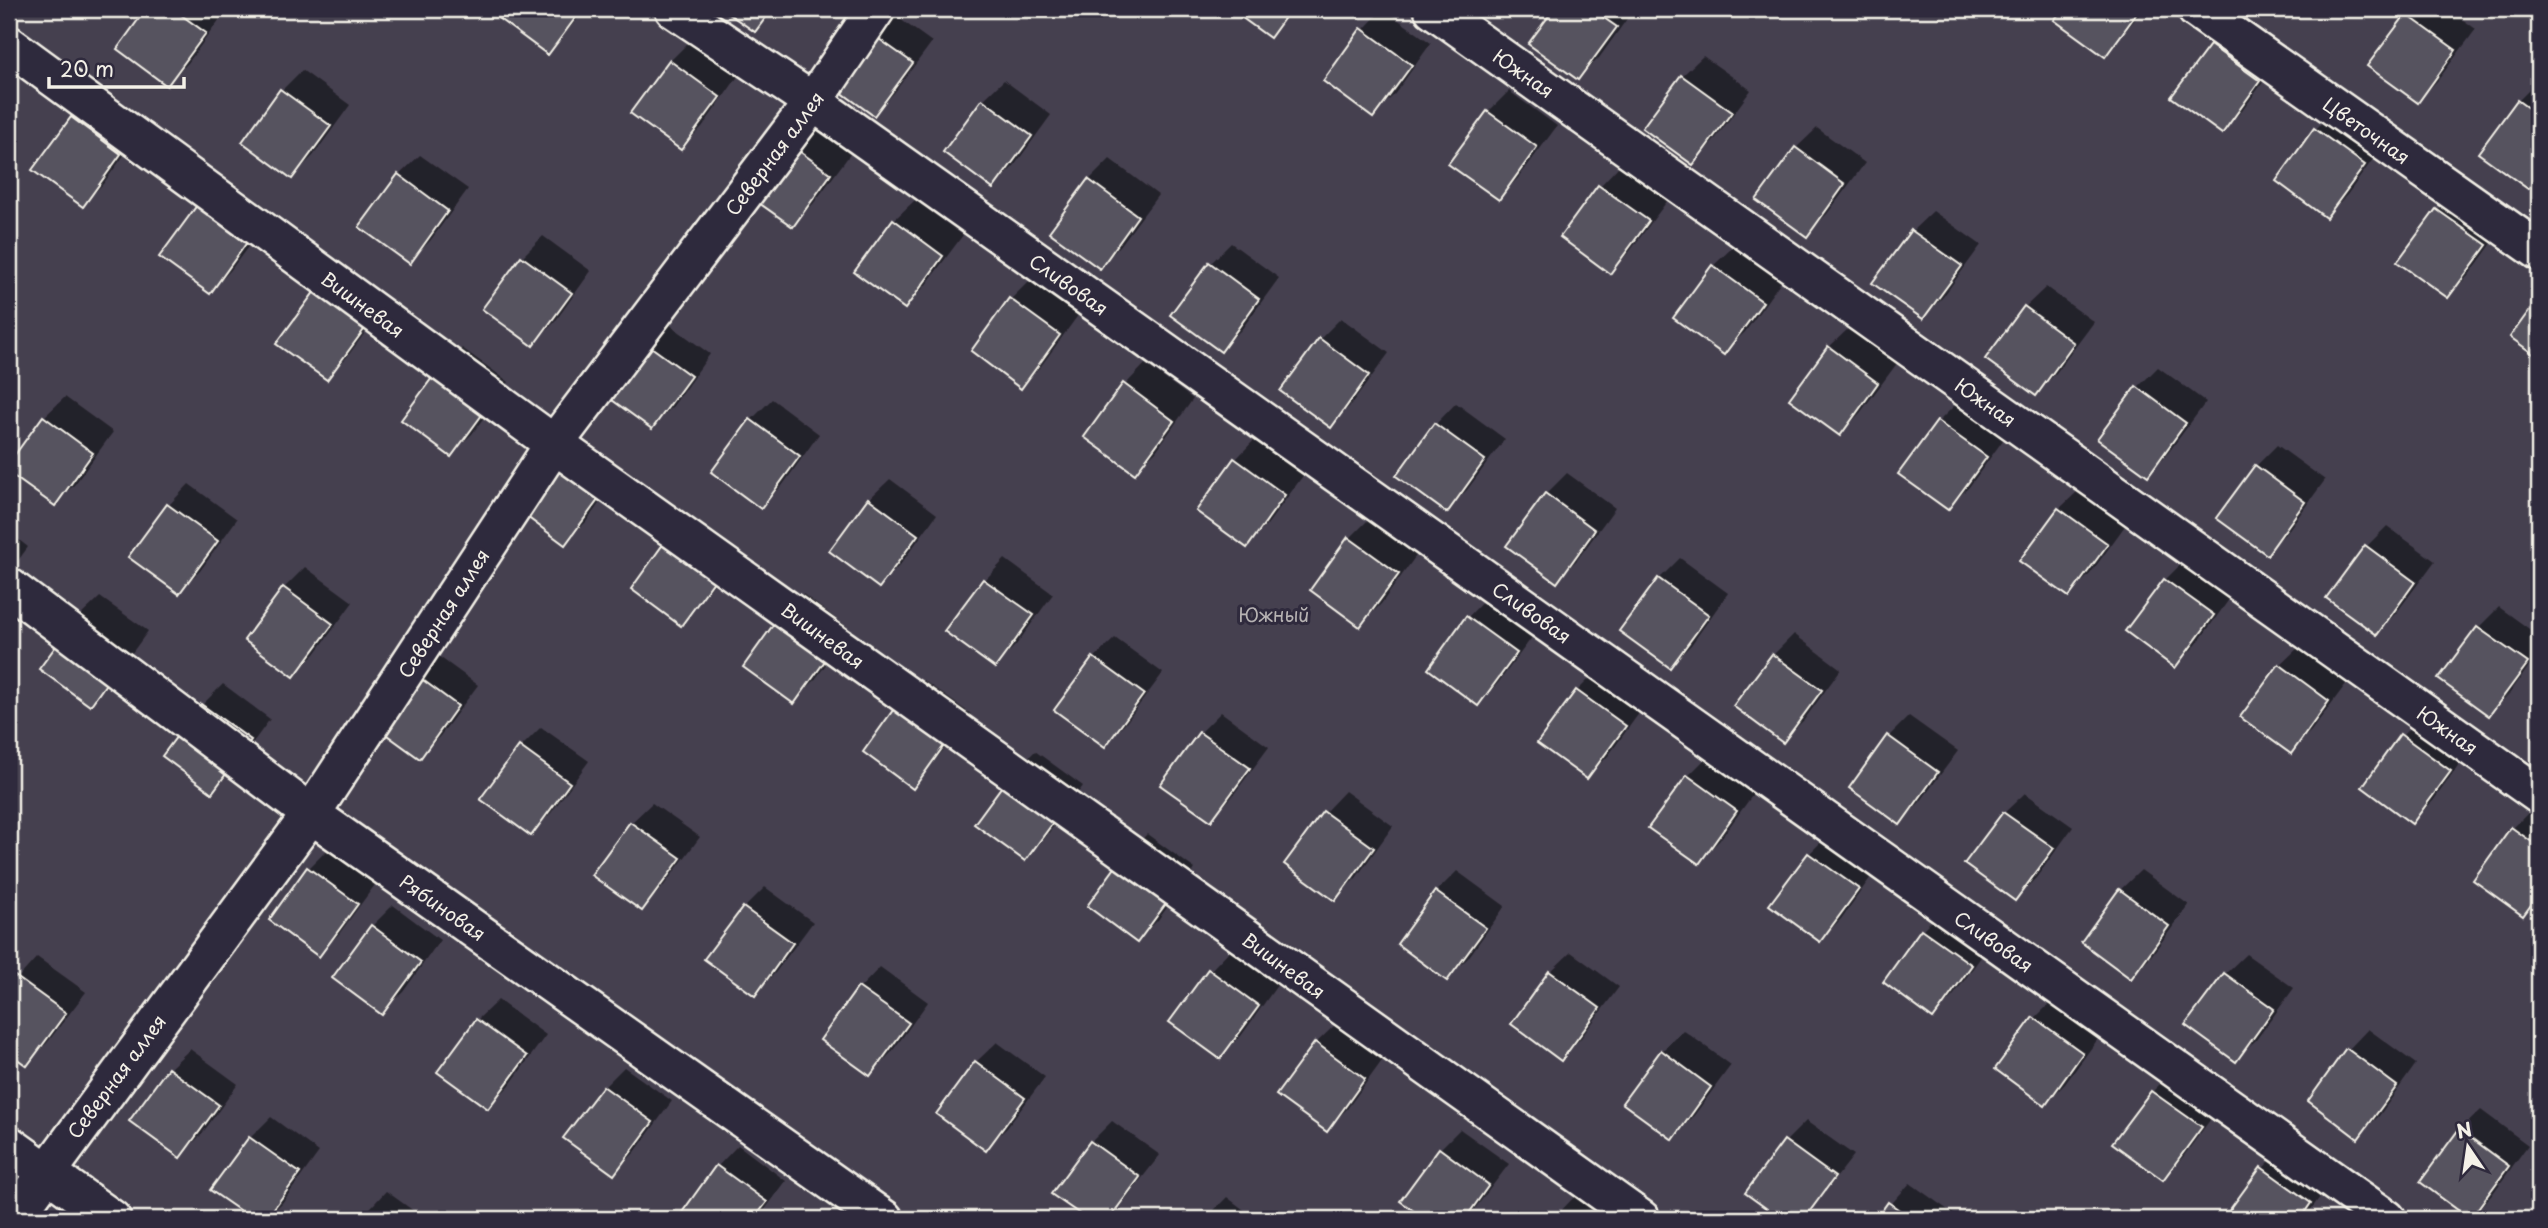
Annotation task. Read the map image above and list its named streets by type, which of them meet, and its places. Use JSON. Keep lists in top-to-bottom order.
{
  "streets": {
    "street": [
      "Южная",
      "Цветочная",
      "Северная аллея",
      "Сливовая",
      "Вишневая",
      "Рябиновая"
    ]
  },
  "crossings": [
    ["Северная аллея", "Сливовая"],
    ["Северная аллея", "Вишневая"],
    ["Северная аллея", "Рябиновая"]
  ],
  "parks": ["Южный"],
  "scale_bar": "20 m",
  "north": "top"
}
